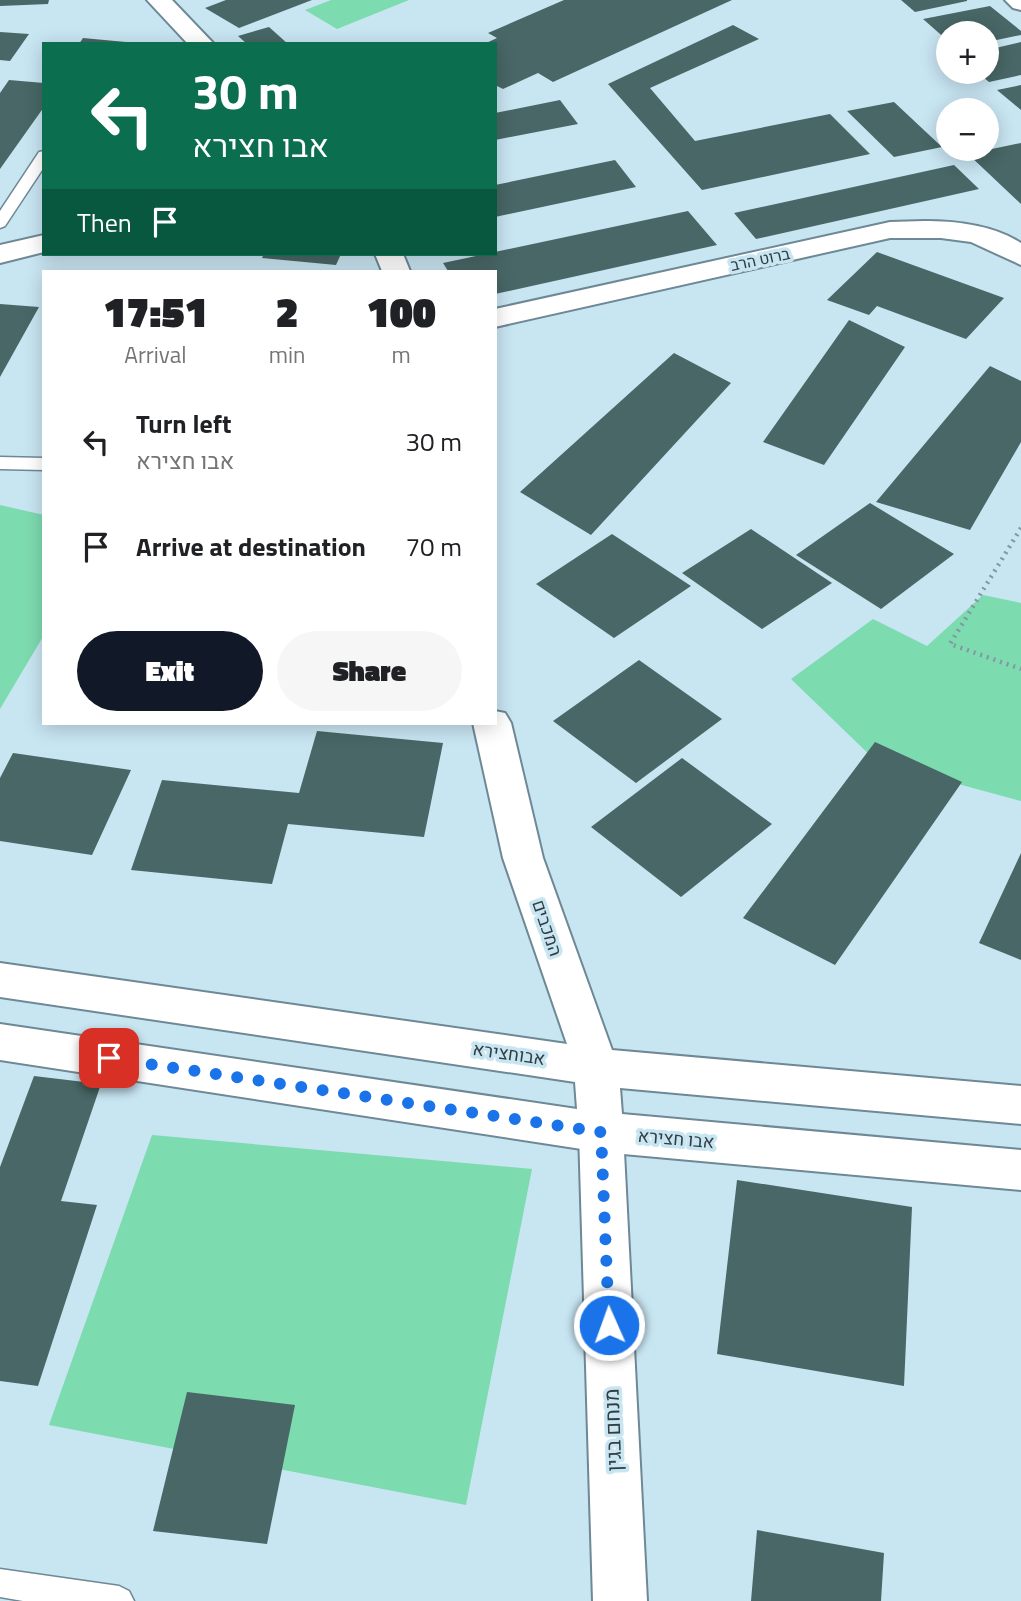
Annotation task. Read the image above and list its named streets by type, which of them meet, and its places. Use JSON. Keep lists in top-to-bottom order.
{
  "streets": {
    "street": [
      "ברוט הרב",
      "המכבים",
      "אבוחצירא",
      "אבו חצירא",
      "מנחם בגין"
    ]
  },
  "crossings": [
    ["המכבים", "אבוחצירא"],
    ["המכבים", "אבו חצירא"],
    ["המכבים", "מנחם בגין"],
    ["אבו חצירא", "מנחם בגין"]
  ],
  "page": {
    "map_buttons": ["+", "−"],
    "turn": ["30 m", "אבו חצירא"],
    "then": "Then",
    "eta": [
      "17:51",
      "Arrival",
      "2",
      "min",
      "100",
      "m"
    ],
    "list": [
      {
        "name": "Turn left",
        "note": "אבו חצירא",
        "value": "30 m"
      },
      {
        "name": "Arrive at destination",
        "value": "70 m"
      }
    ],
    "buttons": ["Exit", "Share"]
  }
}
